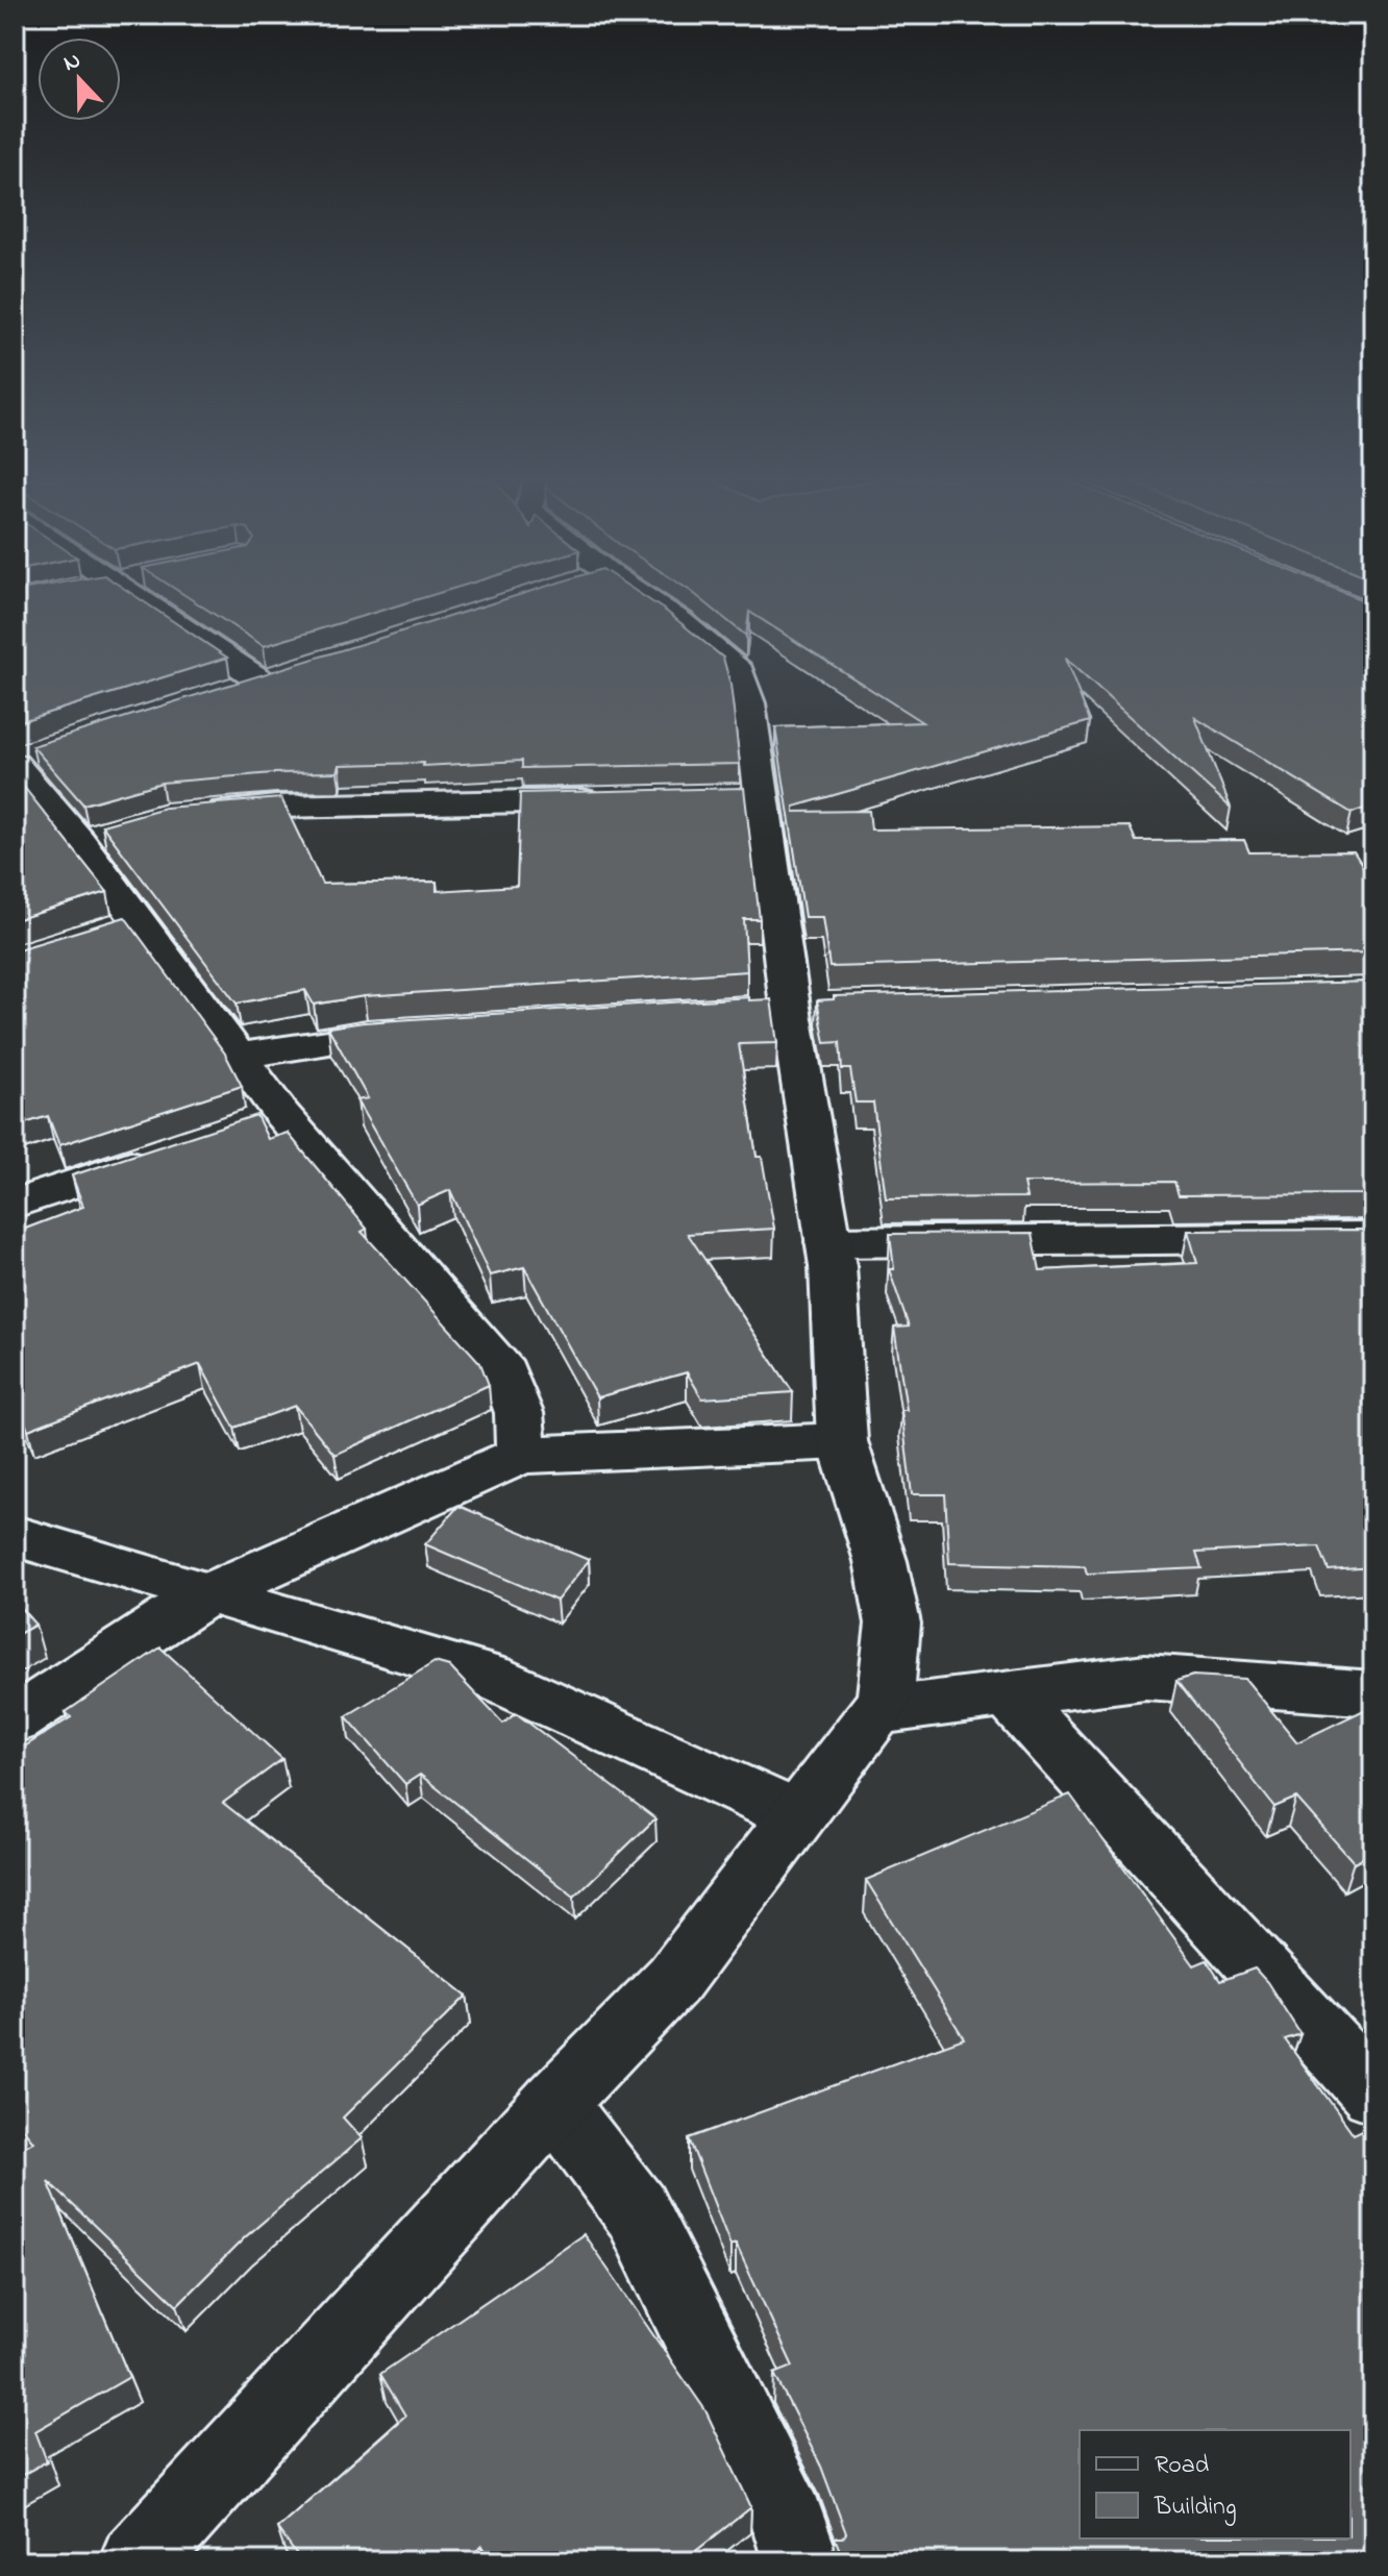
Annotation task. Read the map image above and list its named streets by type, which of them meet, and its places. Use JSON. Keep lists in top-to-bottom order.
{
  "legend": ["Road", "Building"],
  "north": "top"
}
